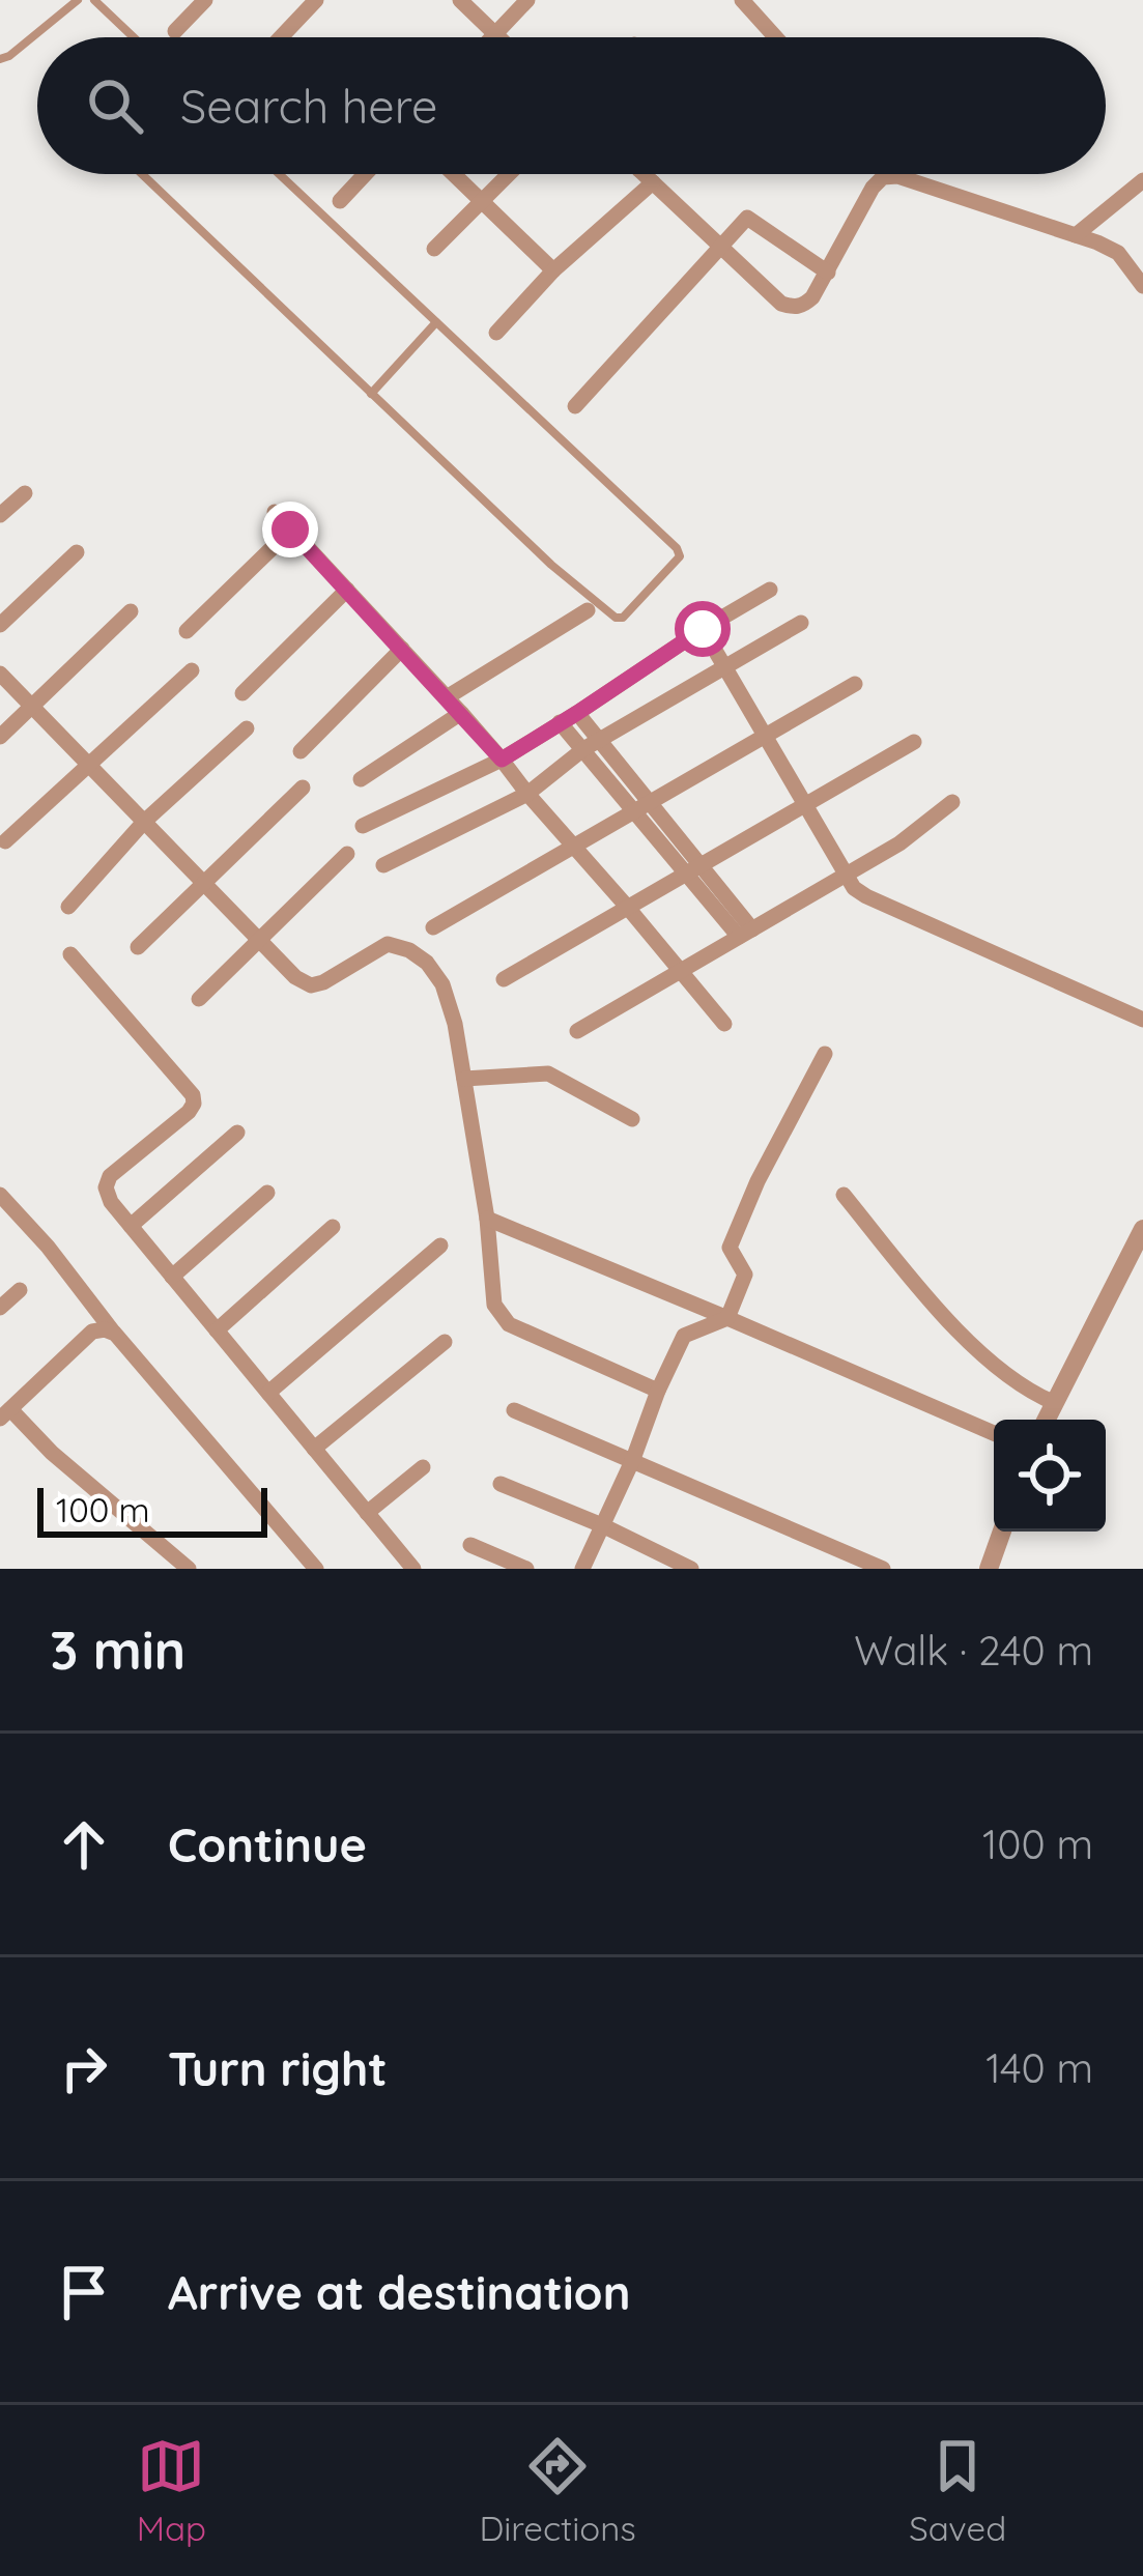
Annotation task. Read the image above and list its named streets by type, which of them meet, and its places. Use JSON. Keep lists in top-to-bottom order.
{
  "scale_bar": "100 m",
  "page": {
    "search": "Search here",
    "scale": "100 m",
    "heading": ["3 min", "Walk · 240 m"],
    "list": [
      ["Continue", "100 m"],
      ["Turn right", "140 m"],
      "Arrive at destination"
    ],
    "nav": ["Map", "Directions", "Saved"]
  }
}
